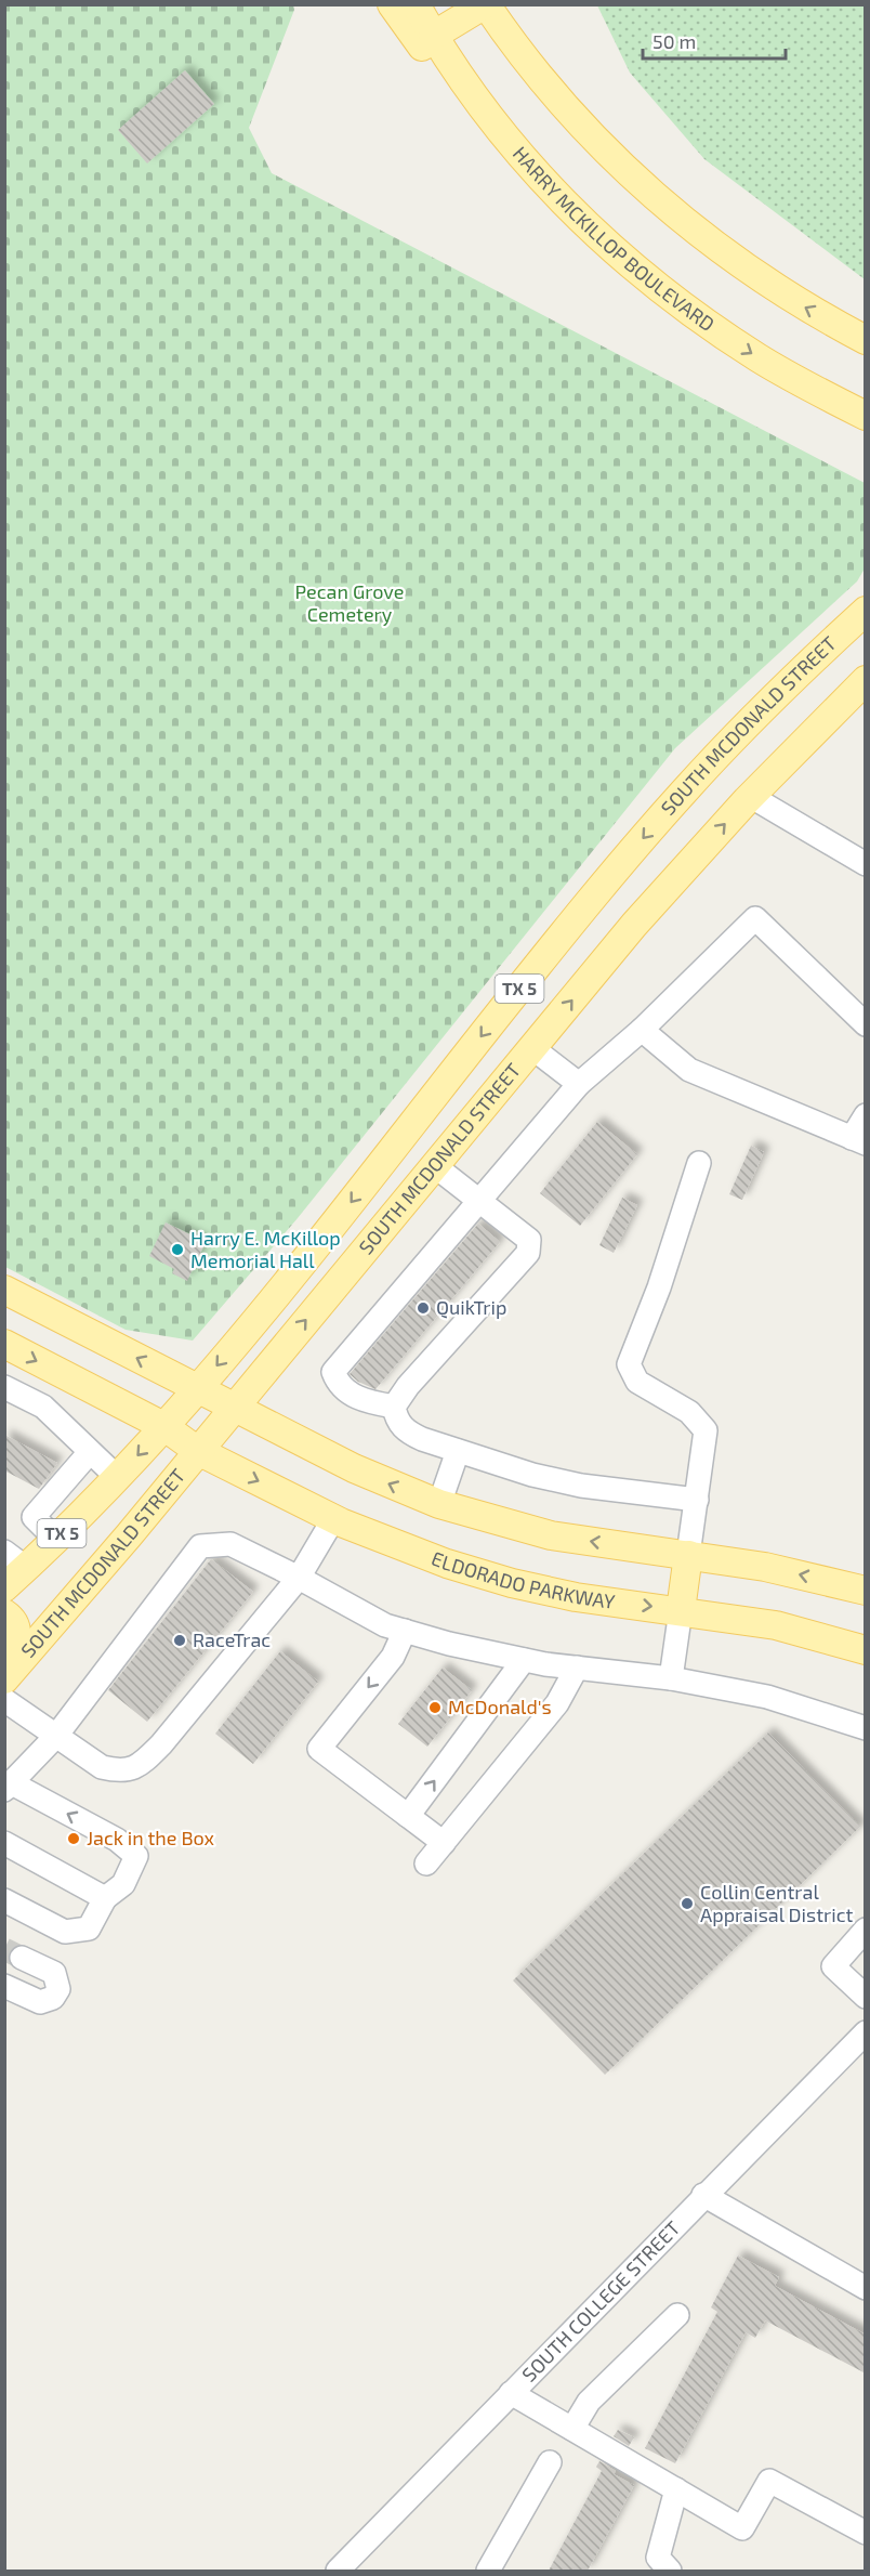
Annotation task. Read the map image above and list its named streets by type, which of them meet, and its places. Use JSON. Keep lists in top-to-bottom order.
{
  "streets": {
    "main road": [
      "HARRY MCKILLOP BOULEVARD",
      "SOUTH MCDONALD STREET",
      "TX 5",
      "ELDORADO PARKWAY"
    ],
    "street": ["SOUTH COLLEGE STREET"]
  },
  "crossings": [
    ["SOUTH MCDONALD STREET", "ELDORADO PARKWAY"]
  ],
  "parks": ["Pecan Grove Cemetery"],
  "places": [
    "Harry E. McKillop Memorial Hall",
    "QuikTrip",
    "RaceTrac",
    "McDonald's",
    "Jack in the Box",
    "Collin Central Appraisal District"
  ],
  "scale_bar": "50 m"
}
